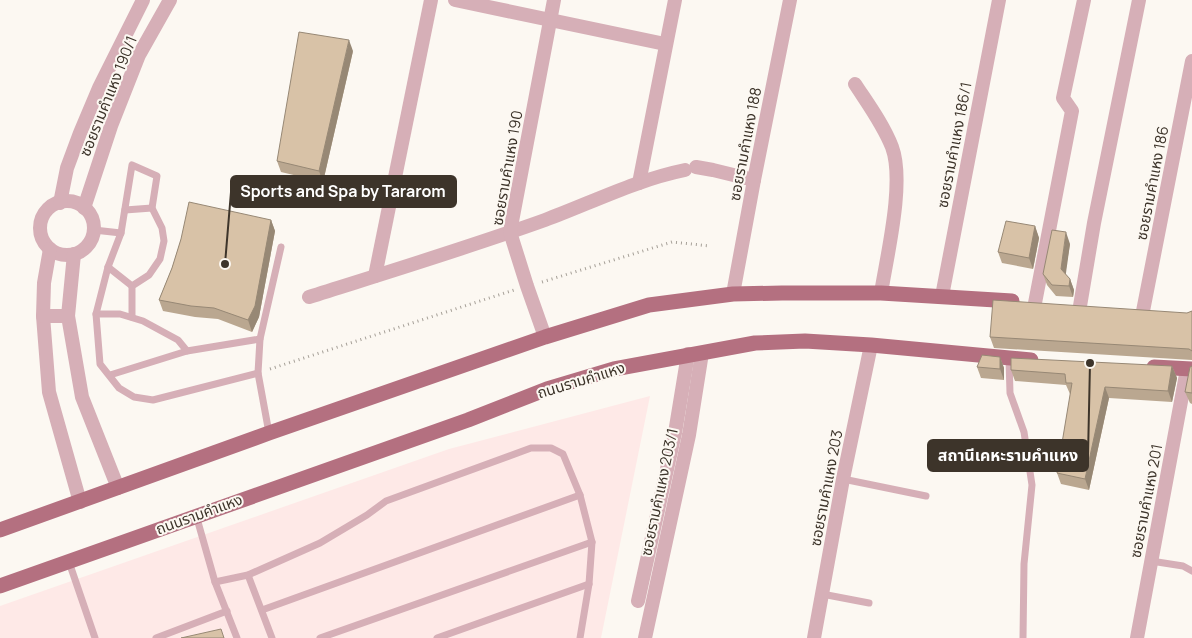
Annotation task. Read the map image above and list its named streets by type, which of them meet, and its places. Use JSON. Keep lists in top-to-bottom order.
{
  "streets": {
    "main road": ["ถนนรามคำแหง"],
    "street": [
      "ซอยรามคำแหง 190/1",
      "ซอยรามคำแหง 188",
      "ซอยรามคำแหง 186/1",
      "ซอยรามคำแหง 190",
      "ซอยรามคำแหง 186",
      "ซอยรามคำแหง 203",
      "ซอยรามคำแหง 203/1",
      "ซอยรามคำแหง 201"
    ]
  },
  "crossings": [
    ["ถนนรามคำแหง", "ซอยรามคำแหง 203"],
    ["ถนนรามคำแหง", "ซอยรามคำแหง 203/1"]
  ],
  "places": ["Sports and Spa by Tararom", "สถานีเคหะรามคำแหง"]
}
